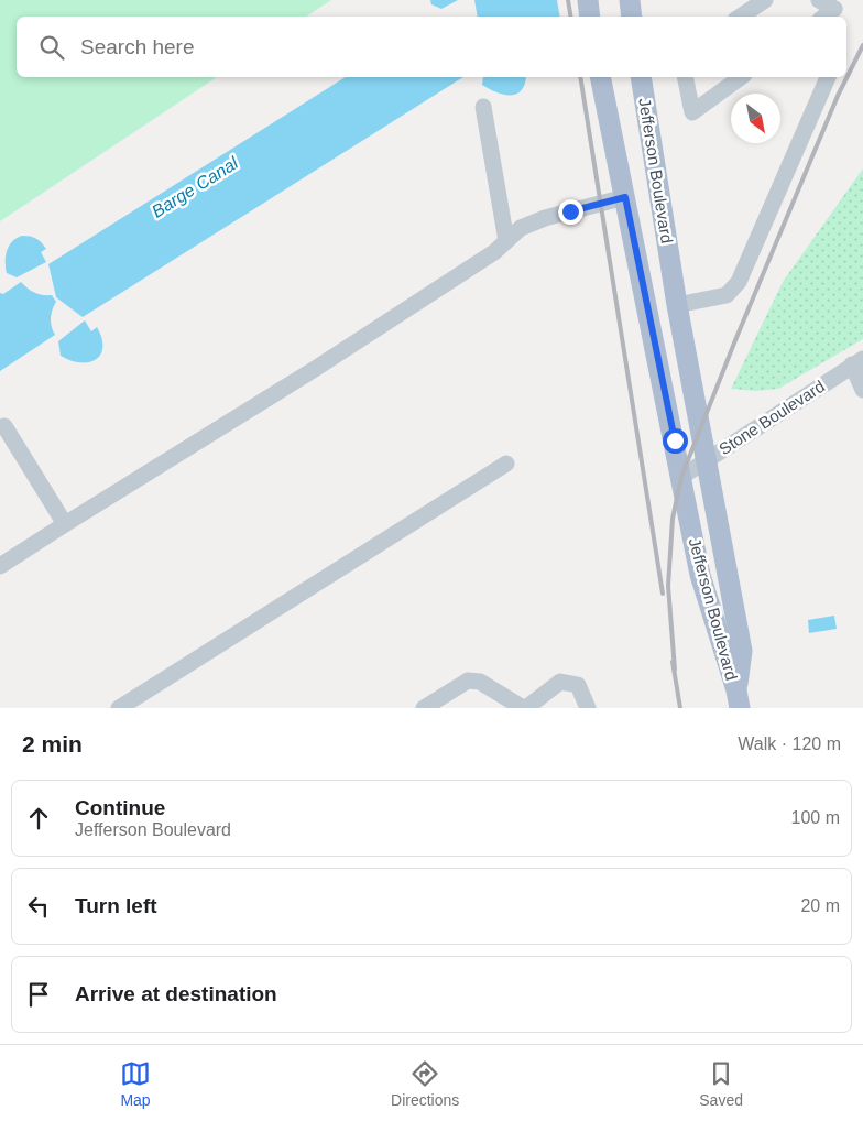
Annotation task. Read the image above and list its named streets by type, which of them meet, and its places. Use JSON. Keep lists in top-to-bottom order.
{
  "streets": {
    "main road": ["Jefferson Boulevard"],
    "street": ["Stone Boulevard"]
  },
  "crossings": [
    ["Jefferson Boulevard", "Stone Boulevard"]
  ],
  "water": ["Barge Canal"],
  "north": "bottom right",
  "page": {
    "search": "Search here",
    "heading": ["2 min", "Walk · 120 m"],
    "list": [
      ["Continue", "Jefferson Boulevard", "100 m"],
      ["Turn left", "20 m"],
      "Arrive at destination"
    ],
    "nav": ["Map", "Directions", "Saved"]
  }
}
